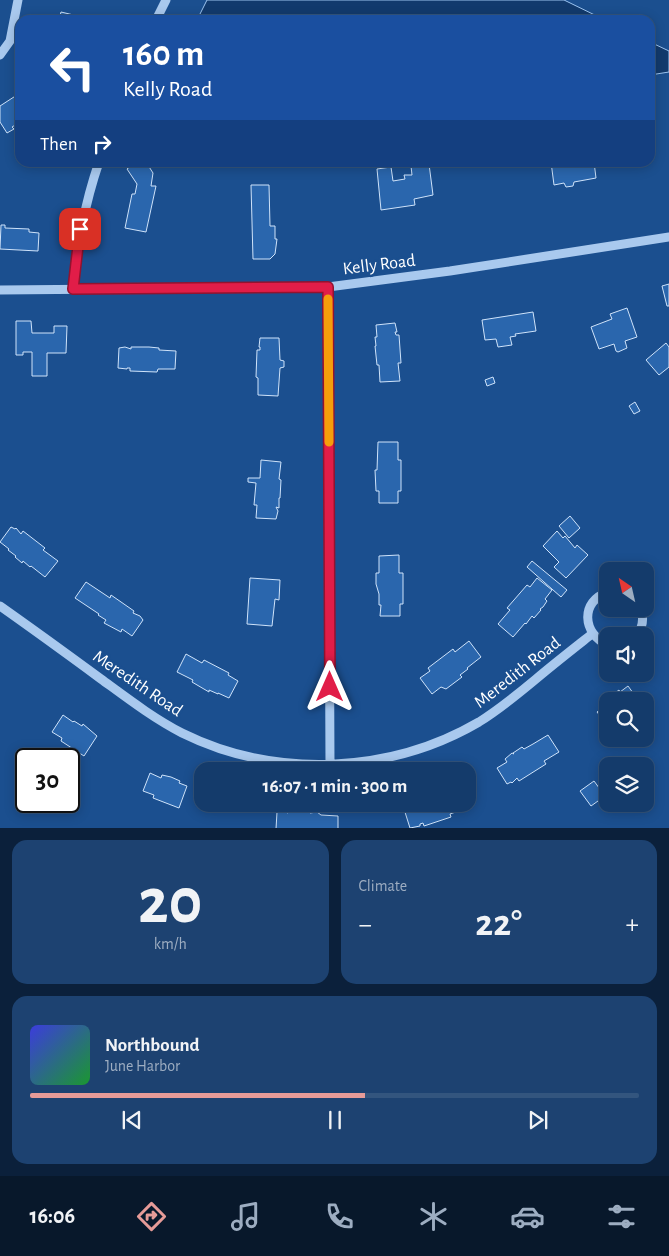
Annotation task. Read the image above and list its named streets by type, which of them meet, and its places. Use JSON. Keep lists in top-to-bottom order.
{
  "streets": {
    "street": ["Kelly Road", "Meredith Road"]
  },
  "north": "top left",
  "page": {
    "turn": ["160 m", "Kelly Road"],
    "then": "Then",
    "limit": "30",
    "trip": "16:07 · 1 min · 300 m",
    "tile": [
      ["20", "km/h"],
      "Climate"
    ],
    "heat": ["−", "22°", "+"],
    "song": ["Northbound", "June Harbor"],
    "tabs": "16:06"
  }
}
